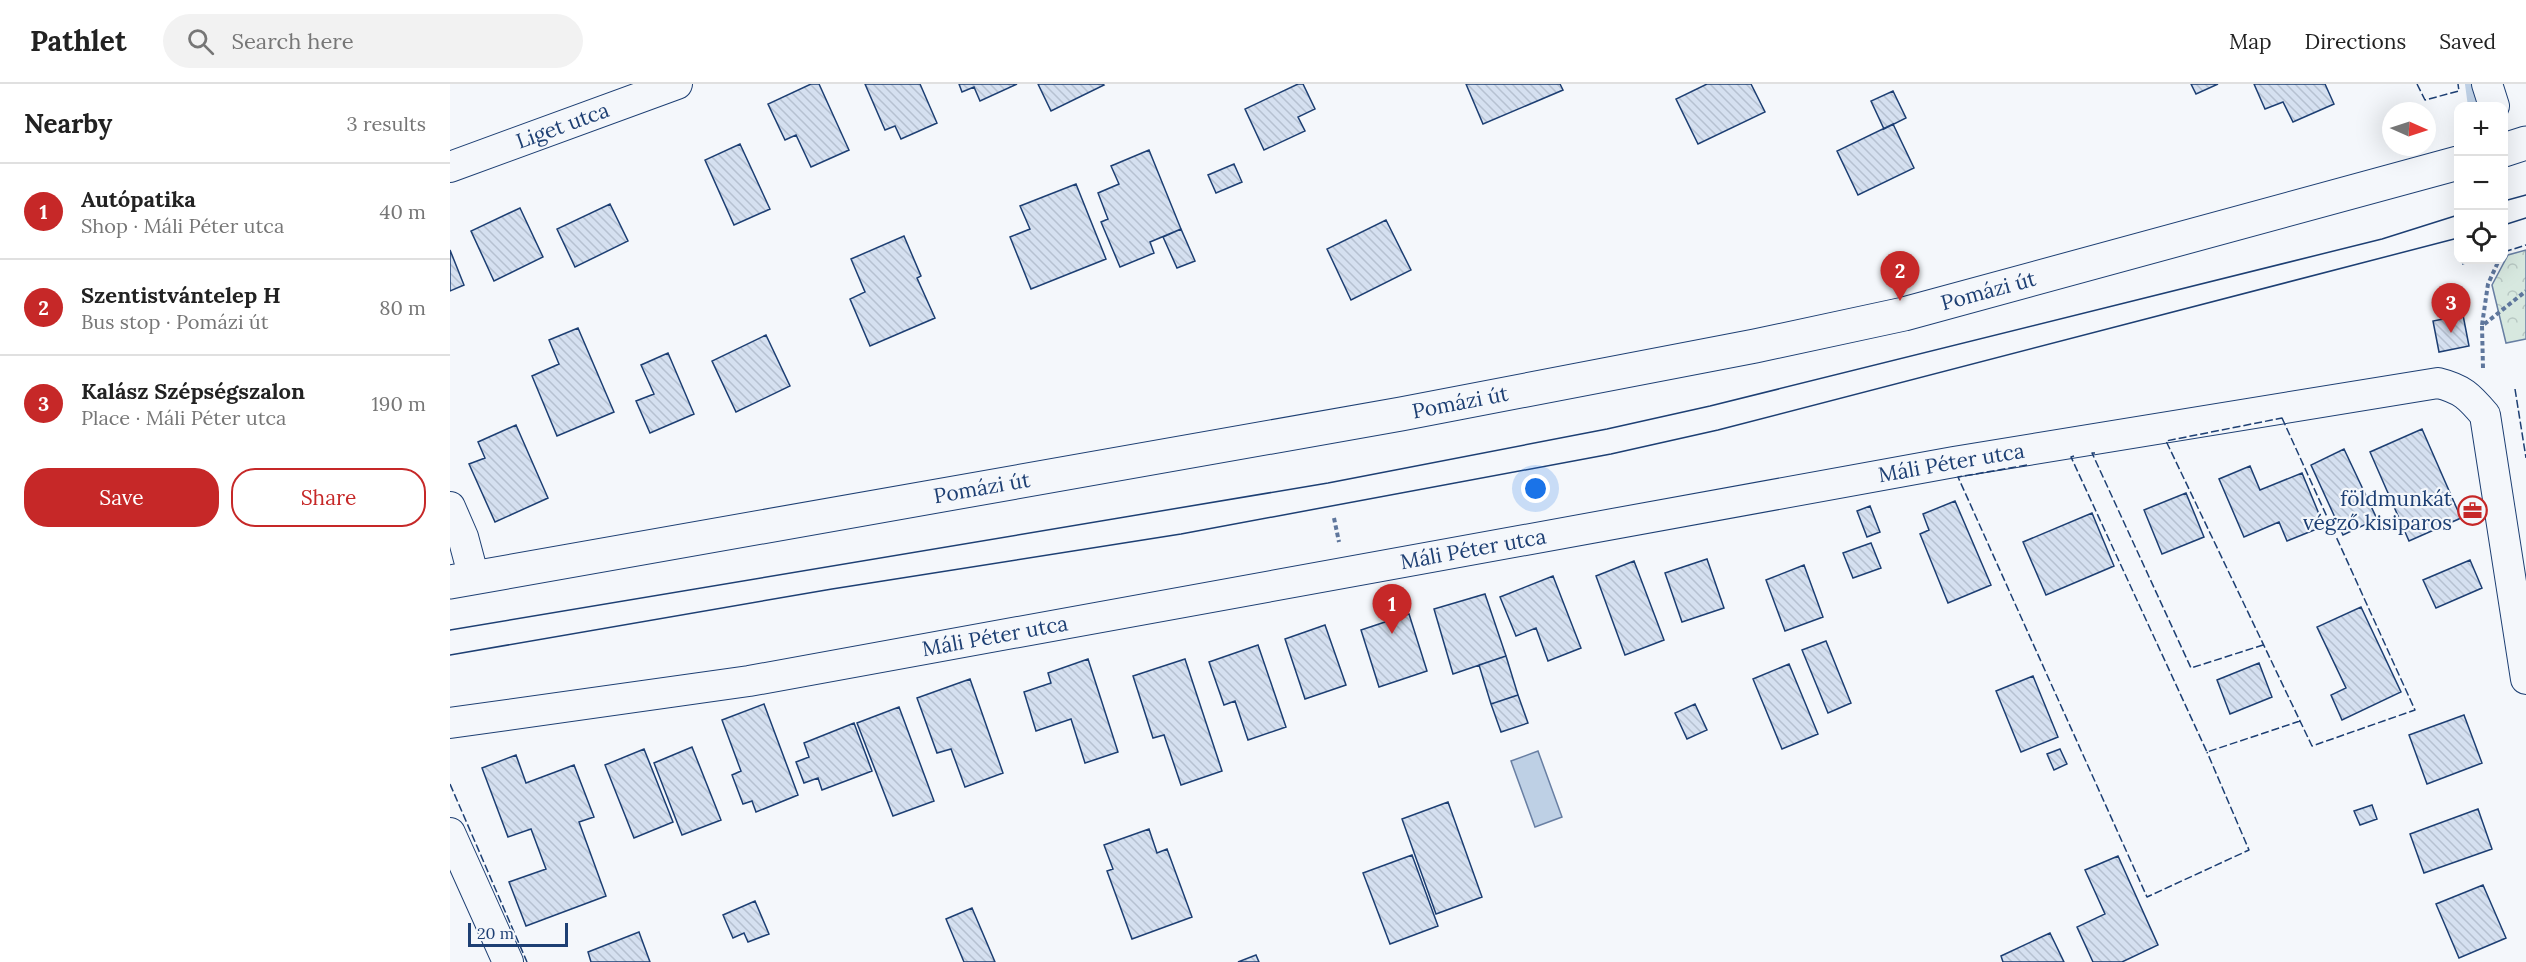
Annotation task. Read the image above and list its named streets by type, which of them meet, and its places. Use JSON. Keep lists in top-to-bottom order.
{
  "streets": {
    "main road": ["Pomázi út"],
    "street": ["Liget utca", "Máli Péter utca"]
  },
  "places": {
    "office": ["földmunkát végző kisiparos"]
  },
  "scale_bar": "20 m",
  "north": "right",
  "page": {
    "header": "Pathlet",
    "search": "Search here",
    "nav": ["Map", "Directions", "Saved"],
    "heading": ["Nearby", "3 results"],
    "map_buttons": ["+", "−"],
    "list": [
      {
        "mark": "1",
        "name": "Autópatika",
        "note": "Shop · Máli Péter utca",
        "value": "40 m"
      },
      {
        "mark": "2",
        "name": "Szentistvántelep H",
        "note": "Bus stop · Pomázi út",
        "value": "80 m"
      },
      {
        "mark": "3",
        "name": "Kalász Szépségszalon",
        "note": "Place · Máli Péter utca",
        "value": "190 m"
      }
    ],
    "pins": ["2", "3", "1"],
    "buttons": ["Save", "Share"],
    "scale": "20 m"
  }
}
